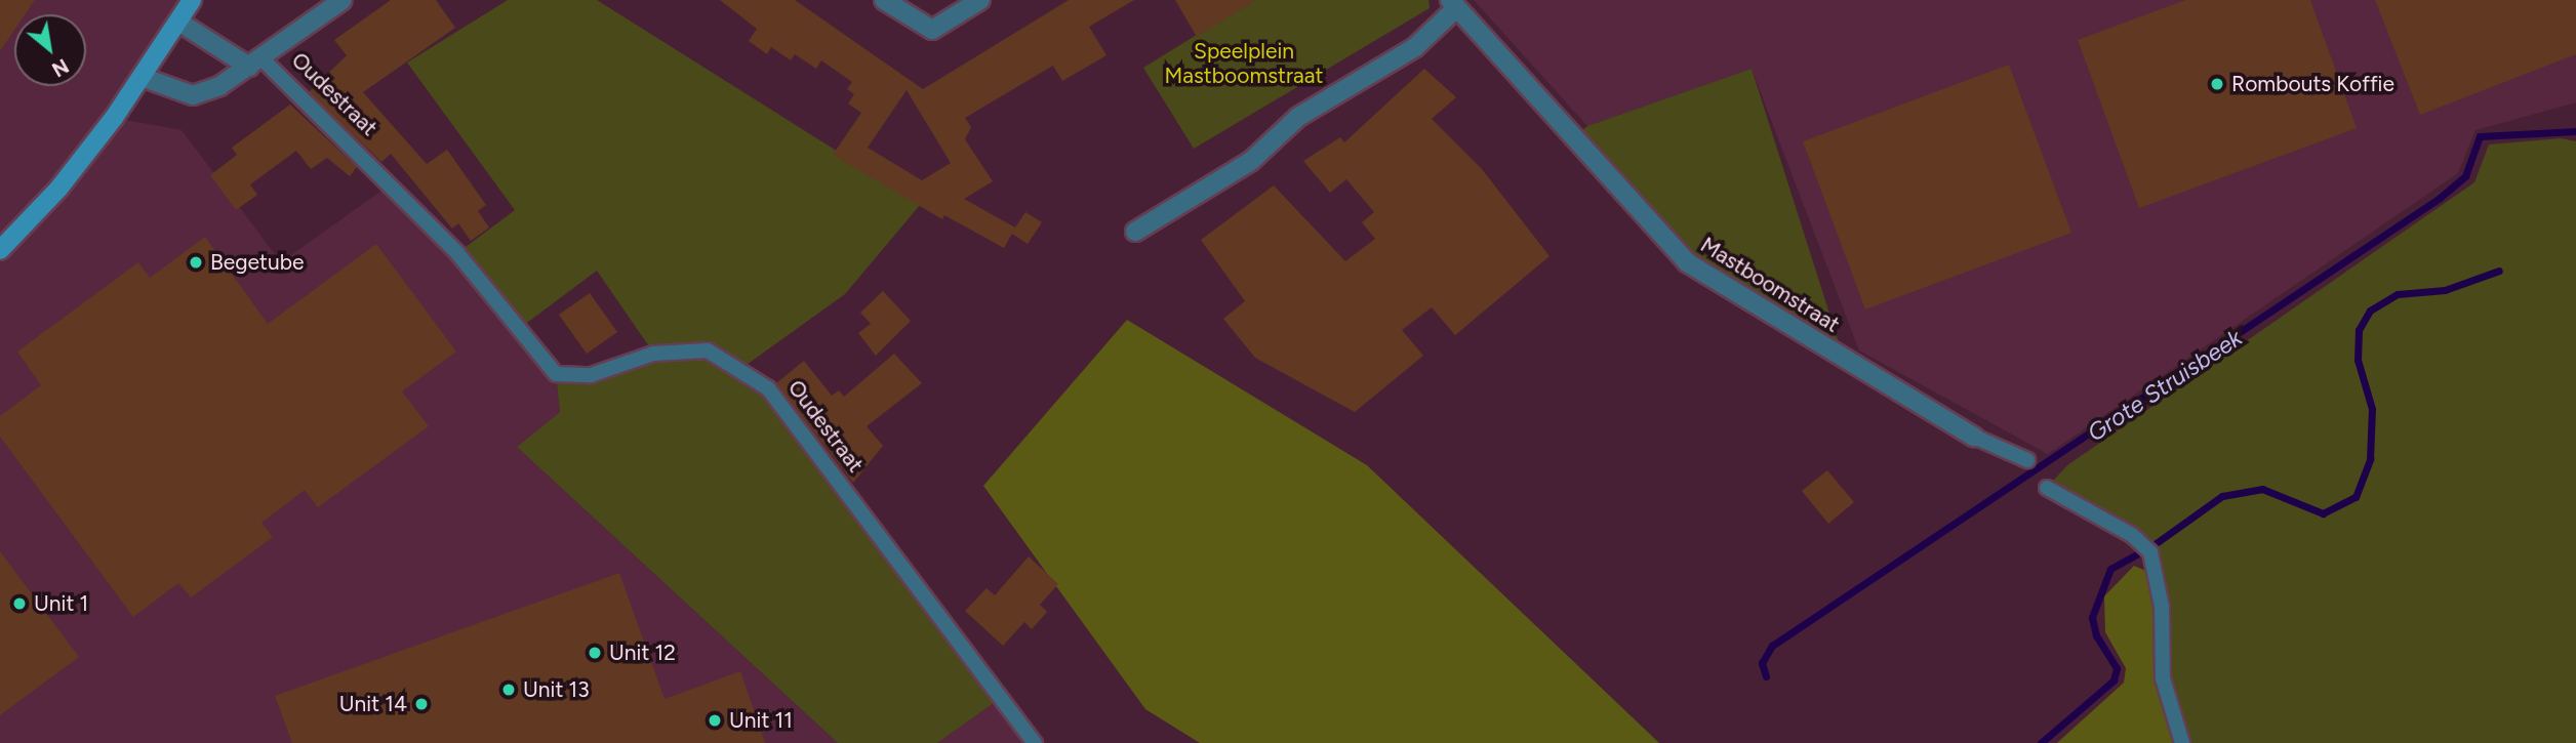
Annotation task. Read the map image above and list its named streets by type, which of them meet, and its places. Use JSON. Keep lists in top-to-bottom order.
{
  "streets": {
    "street": ["Oudestraat", "Mastboomstraat"]
  },
  "water": ["Grote Struisbeek"],
  "parks": ["Speelplein Mastboomstraat"],
  "places": [
    "Rombouts Koffie",
    "Begetube",
    "Unit 1",
    "Unit 12",
    "Unit 13",
    "Unit 14",
    "Unit 11"
  ],
  "north": "bottom right"
}
